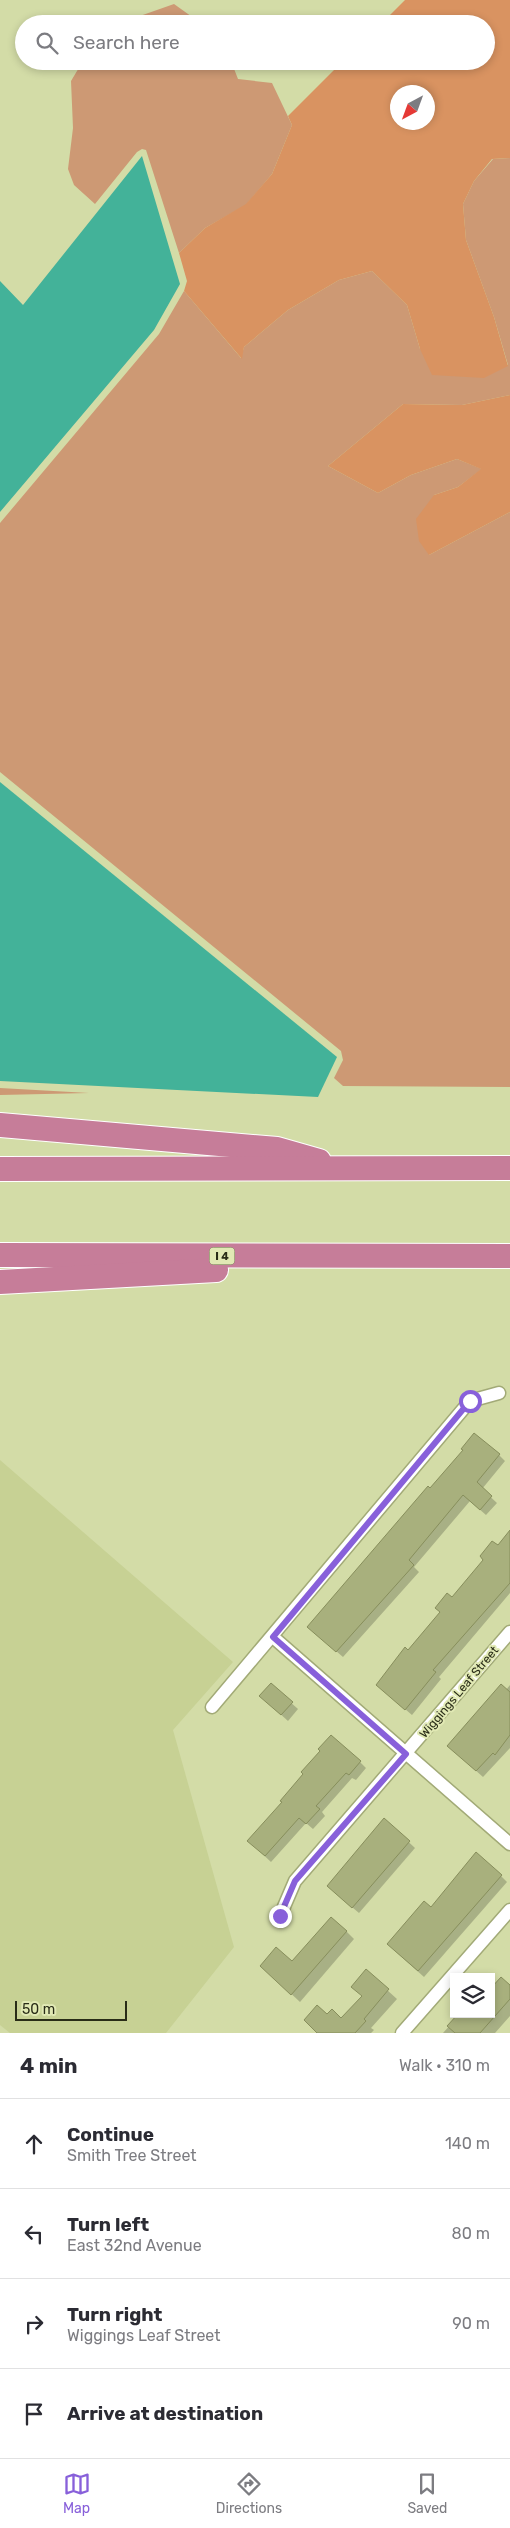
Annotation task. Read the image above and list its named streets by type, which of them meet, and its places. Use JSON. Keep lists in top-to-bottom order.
{
  "streets": {
    "highway": ["I 4"],
    "street": ["Wiggings Leaf Street"]
  },
  "scale_bar": "50 m",
  "north": "bottom left",
  "page": {
    "search": "Search here",
    "scale": "50 m",
    "heading": ["4 min", "Walk · 310 m"],
    "list": [
      ["Continue", "Smith Tree Street", "140 m"],
      ["Turn left", "East 32nd Avenue", "80 m"],
      ["Turn right", "Wiggings Leaf Street", "90 m"],
      "Arrive at destination"
    ],
    "nav": ["Map", "Directions", "Saved"]
  }
}
